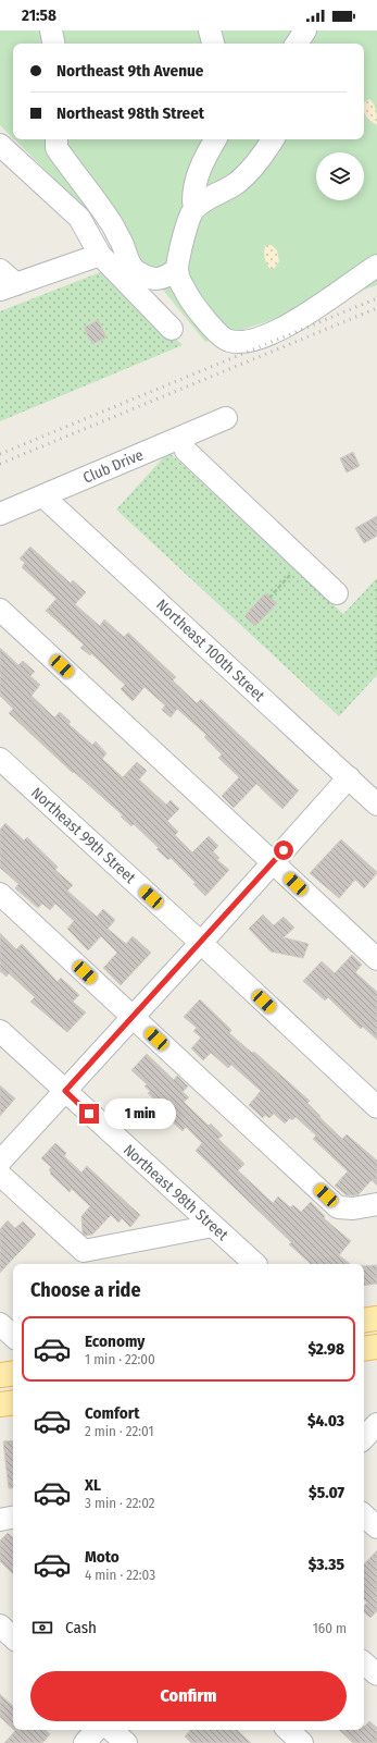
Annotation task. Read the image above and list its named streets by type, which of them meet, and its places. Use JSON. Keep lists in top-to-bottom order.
{
  "streets": {
    "street": [
      "Club Drive",
      "Northeast 100th Street",
      "Northeast 99th Street",
      "Northeast 98th Street"
    ]
  },
  "crossings": [
    ["Club Drive", "Northeast 100th Street"]
  ],
  "page": {
    "status": "21:58",
    "banner": ["Northeast 9th Avenue", "Northeast 98th Street"],
    "bubble": "1 min",
    "heading": "Choose a ride",
    "list": [
      {
        "name": "Economy",
        "note": "1 min · 22:00",
        "value": "$2.98"
      },
      {
        "name": "Comfort",
        "note": "2 min · 22:01",
        "value": "$4.03"
      },
      {
        "name": "XL",
        "note": "3 min · 22:02",
        "value": "$5.07"
      },
      {
        "name": "Moto",
        "note": "4 min · 22:03",
        "value": "$3.35"
      }
    ],
    "pay": ["Cash", "160 m"],
    "buttons": "Confirm"
  }
}
